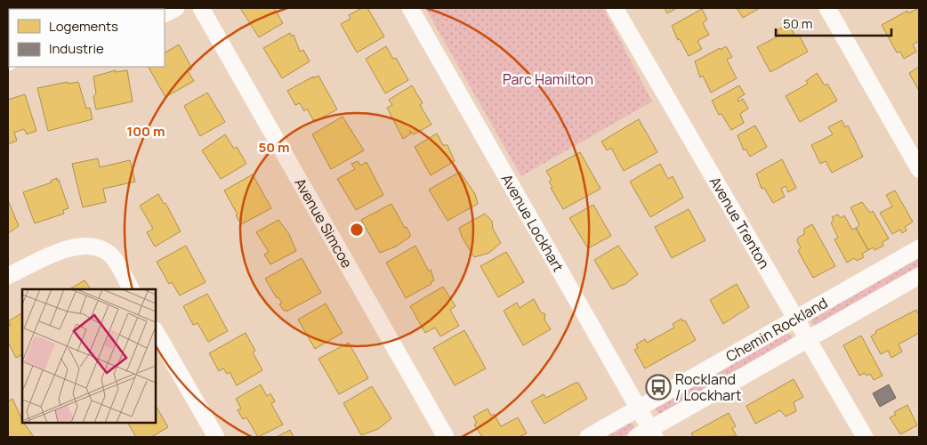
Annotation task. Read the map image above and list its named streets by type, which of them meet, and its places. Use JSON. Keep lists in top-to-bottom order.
{
  "streets": {
    "street": [
      "Avenue Lockhart",
      "Avenue Simcoe",
      "Avenue Trenton",
      "Chemin Rockland"
    ]
  },
  "crossings": [
    ["Avenue Lockhart", "Chemin Rockland"],
    ["Avenue Trenton", "Chemin Rockland"]
  ],
  "parks": ["Parc Hamilton"],
  "places": {
    "bus stop": ["Rockland / Lockhart"]
  },
  "legend": ["Logements", "Industrie"],
  "scale_bar": "50 m",
  "rings": ["100 m", "50 m"]
}
